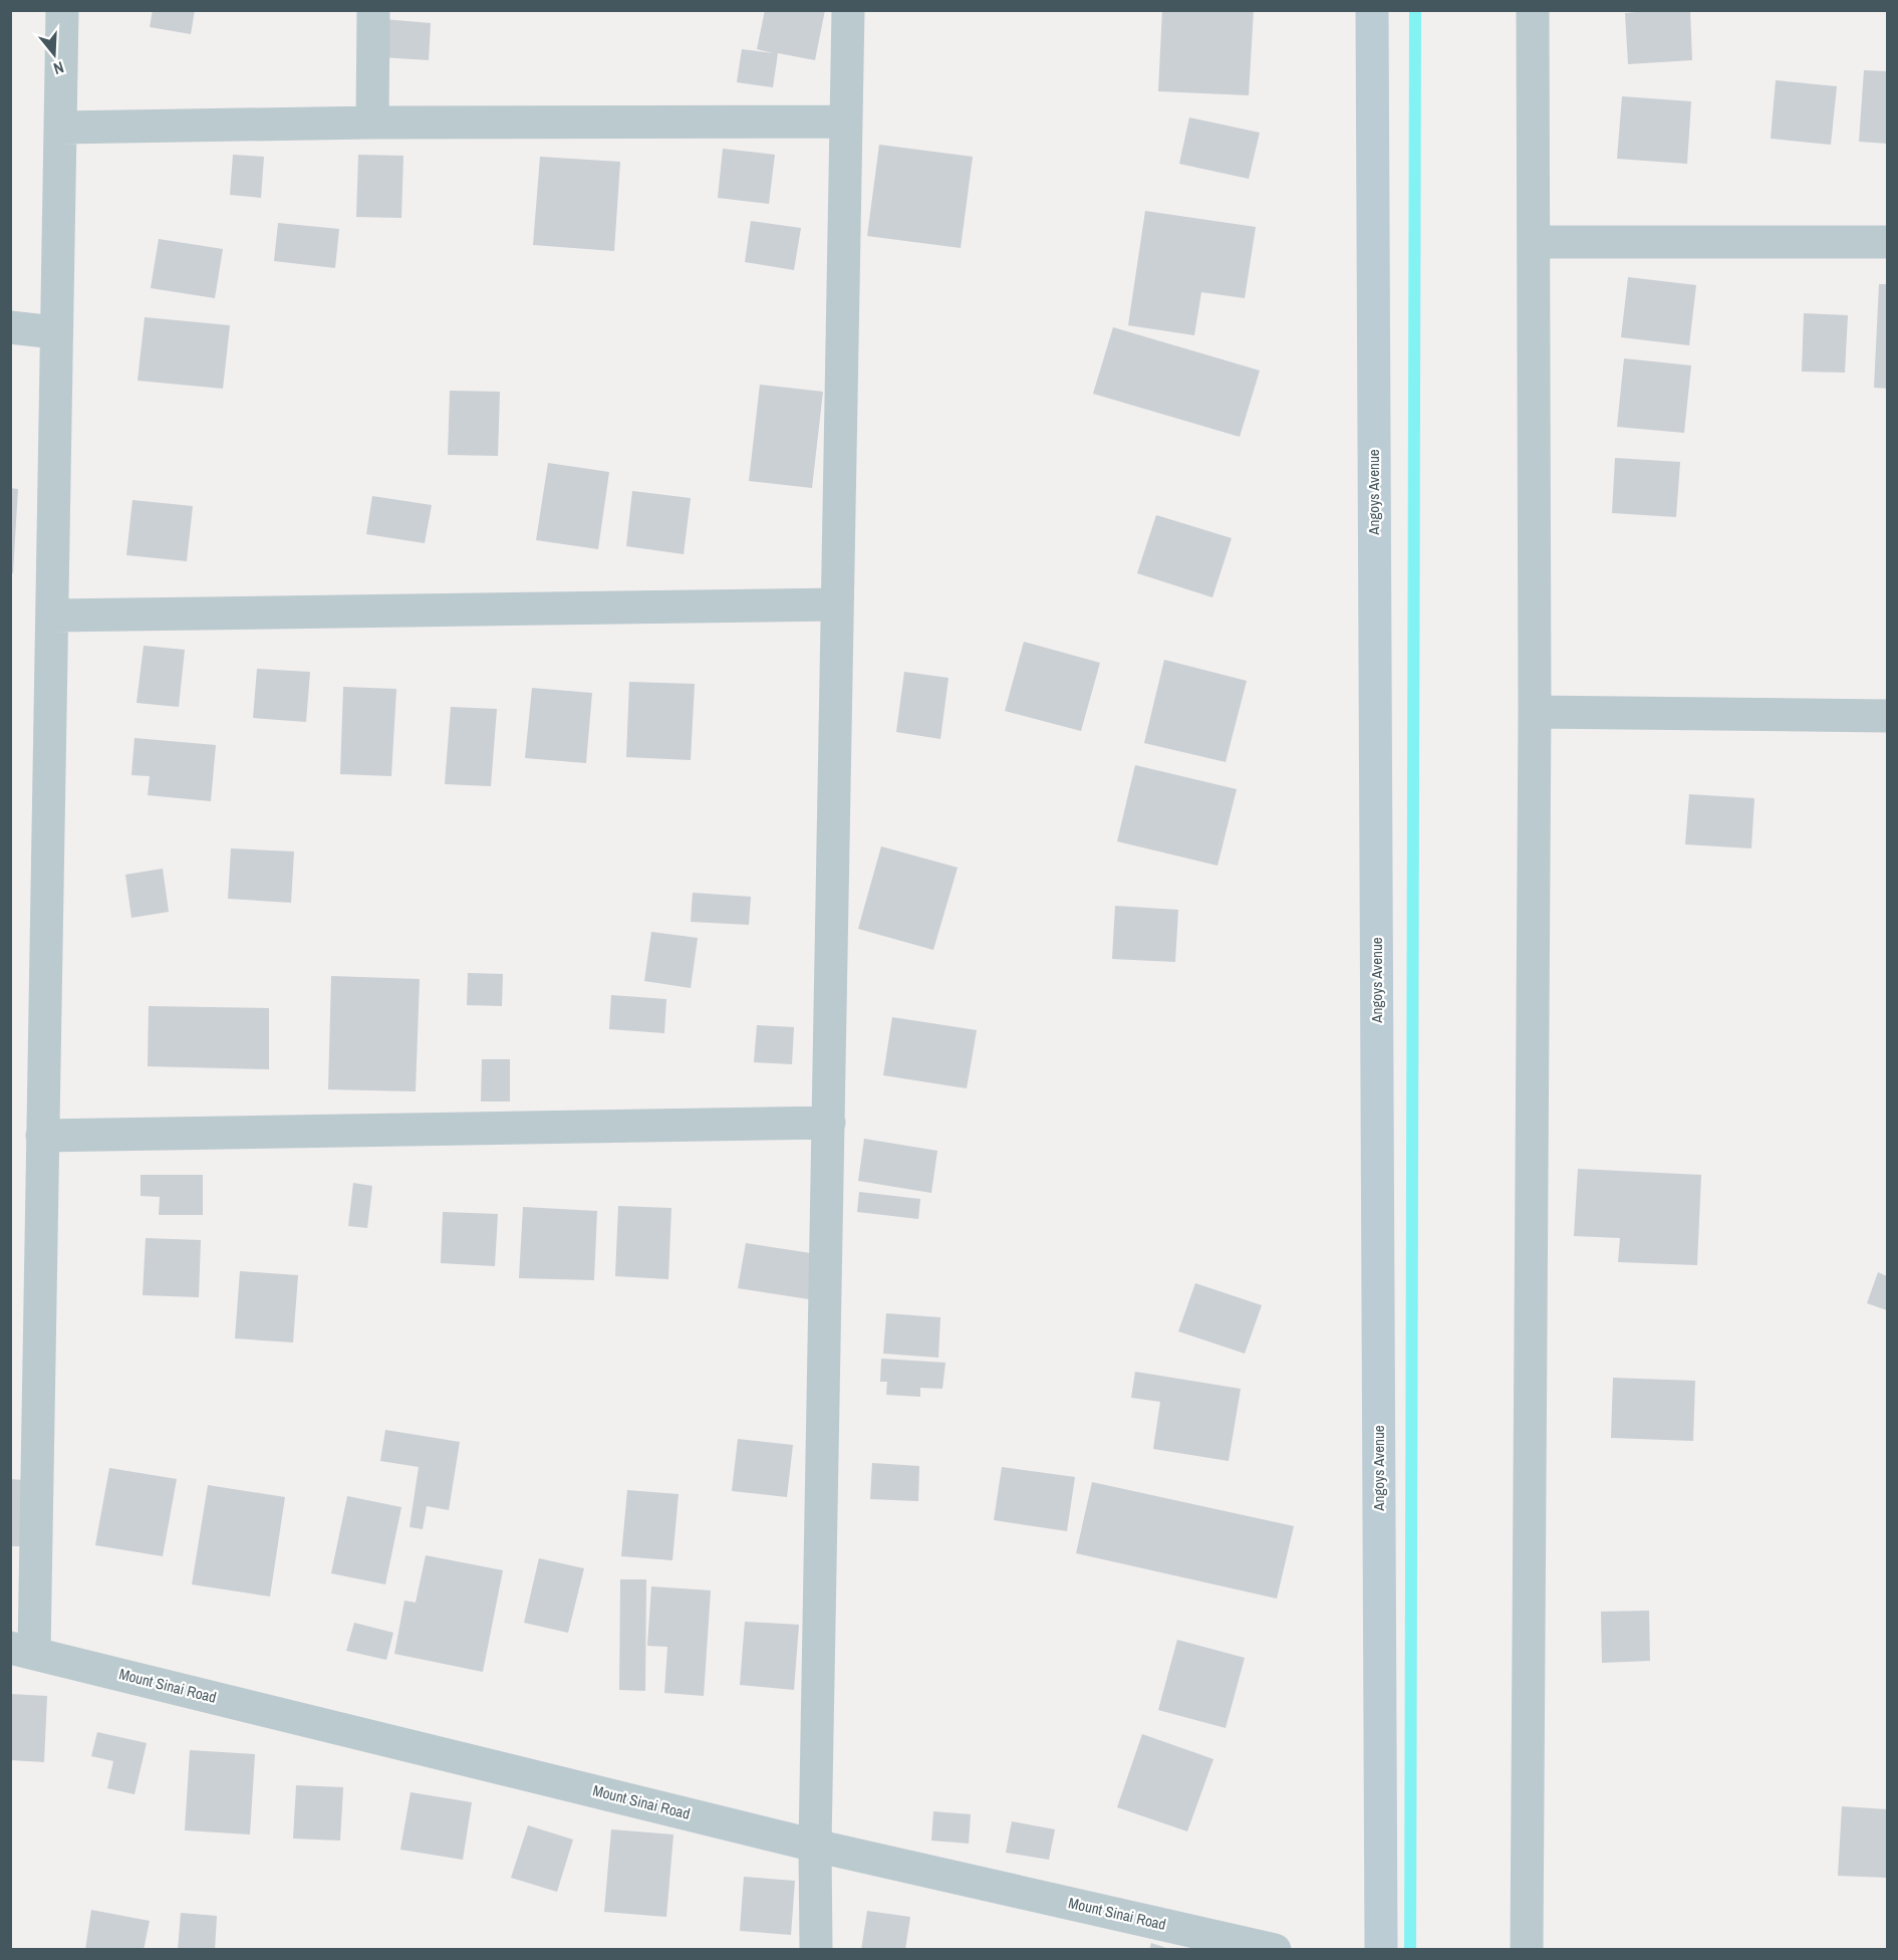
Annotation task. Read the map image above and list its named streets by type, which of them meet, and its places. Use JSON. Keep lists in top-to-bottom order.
{
  "streets": {
    "street": ["Angoys Avenue", "Mount Sinai Road"]
  },
  "north": "bottom"
}
